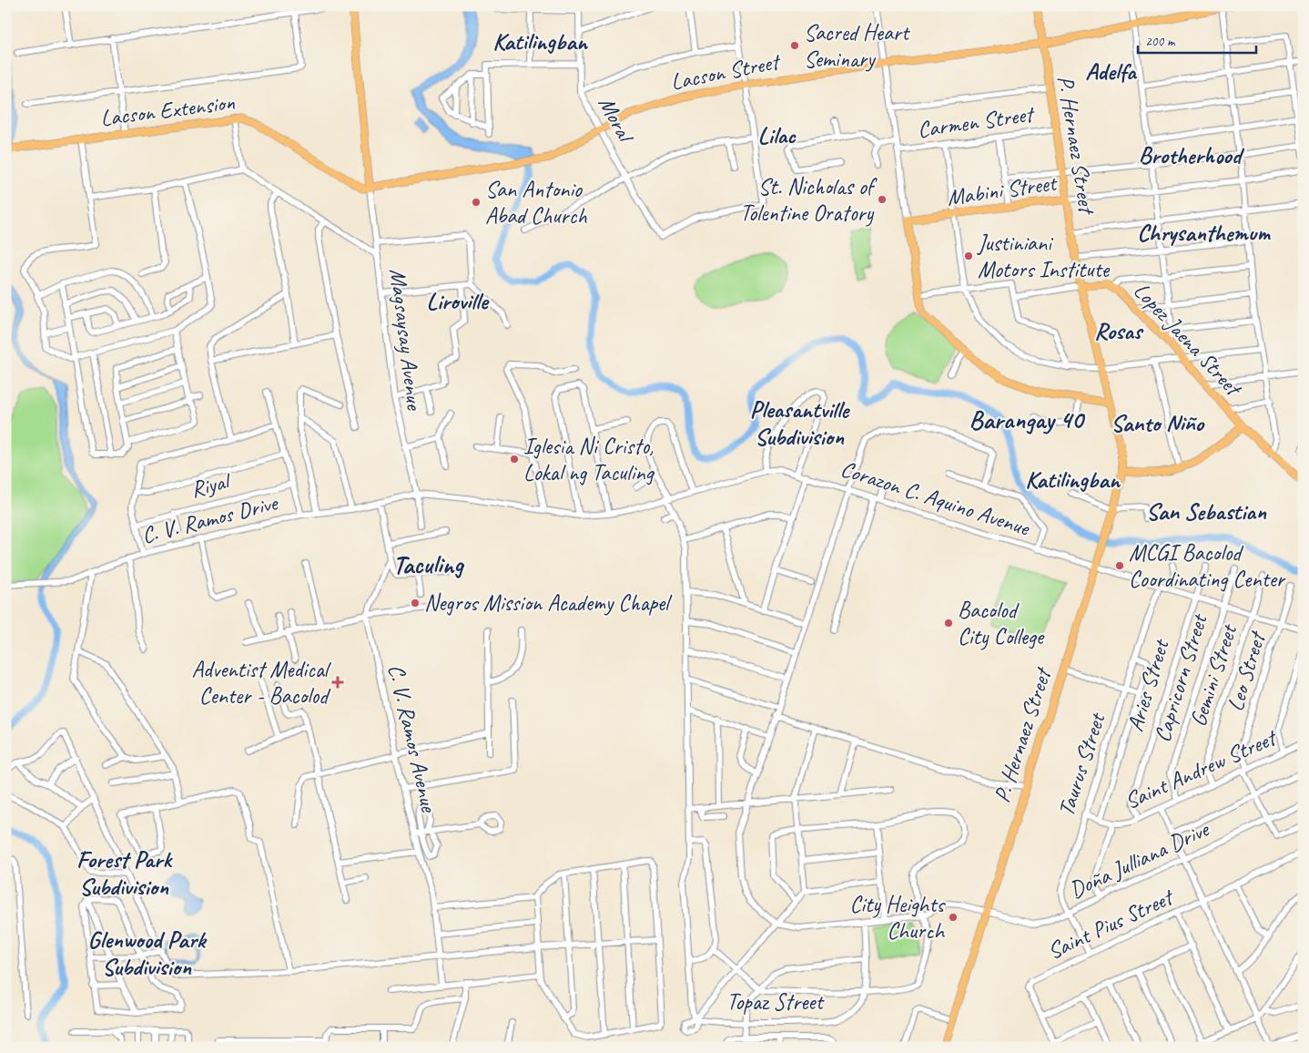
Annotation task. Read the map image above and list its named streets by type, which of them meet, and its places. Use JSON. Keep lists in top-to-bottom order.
{
  "streets": {
    "main road": [
      "Lacson Street",
      "Lacson Extension",
      "P. Hernaez Street",
      "Mabini Street",
      "Lopez Jaena Street"
    ],
    "street": [
      "Moral",
      "Carmen Street",
      "Magsaysay Avenue",
      "Riyal",
      "Corazon C. Aquino Avenue",
      "C. V. Ramos Drive",
      "Leo Street",
      "Gemini Street",
      "Capricorn Street",
      "Aries Street",
      "C. V. Ramos Avenue",
      "Taurus Street",
      "Saint Andrew Street",
      "Doña Julliana Drive",
      "Saint Pius Street",
      "Topaz Street"
    ]
  },
  "crossings": [
    ["Lacson Street", "Lacson Extension"],
    ["Lacson Street", "Moral"],
    ["Lacson Street", "P. Hernaez Street"],
    ["Lacson Street", "Magsaysay Avenue"],
    ["Lacson Extension", "Magsaysay Avenue"],
    ["Carmen Street", "P. Hernaez Street"],
    ["P. Hernaez Street", "Mabini Street"],
    ["P. Hernaez Street", "Lopez Jaena Street"],
    ["P. Hernaez Street", "Corazon C. Aquino Avenue"],
    ["P. Hernaez Street", "Doña Julliana Drive"],
    ["Magsaysay Avenue", "Corazon C. Aquino Avenue"],
    ["Magsaysay Avenue", "C. V. Ramos Drive"],
    ["Corazon C. Aquino Avenue", "C. V. Ramos Drive"],
    ["Corazon C. Aquino Avenue", "Leo Street"],
    ["Corazon C. Aquino Avenue", "Gemini Street"],
    ["Corazon C. Aquino Avenue", "Capricorn Street"],
    ["Corazon C. Aquino Avenue", "Aries Street"],
    ["Corazon C. Aquino Avenue", "Taurus Street"],
    ["Leo Street", "Saint Andrew Street"],
    ["Leo Street", "Doña Julliana Drive"],
    ["Gemini Street", "Saint Andrew Street"],
    ["Capricorn Street", "Saint Andrew Street"],
    ["Aries Street", "Saint Andrew Street"],
    ["Taurus Street", "Saint Andrew Street"],
    ["Taurus Street", "Doña Julliana Drive"],
    ["Taurus Street", "Saint Pius Street"],
    ["Doña Julliana Drive", "Topaz Street"]
  ],
  "districts": [
    "Katilingban",
    "Adelfa",
    "Lilac",
    "Brotherhood",
    "Chrysanthemum",
    "Liroville",
    "Rosas",
    "Pleasantville Subdivision",
    "Barangay 40",
    "Santo Niño",
    "Katilingban",
    "San Sebastian",
    "Taculing",
    "Forest Park Subdivision",
    "Glenwood Park Subdivision"
  ],
  "places": {
    "other": [
      "Sacred Heart Seminary",
      "St. Nicholas of Tolentine Oratory",
      "San Antonio Abad Church",
      "Justiniani Motors Institute",
      "Iglesia Ni Cristo, Lokal ng Taculing",
      "MCGI Bacolod Coordinating Center",
      "Negros Mission Academy Chapel",
      "Bacolod City College",
      "City Heights Church"
    ],
    "health": ["Adventist Medical Center - Bacolod"]
  },
  "scale_bar": "200 m"
}
